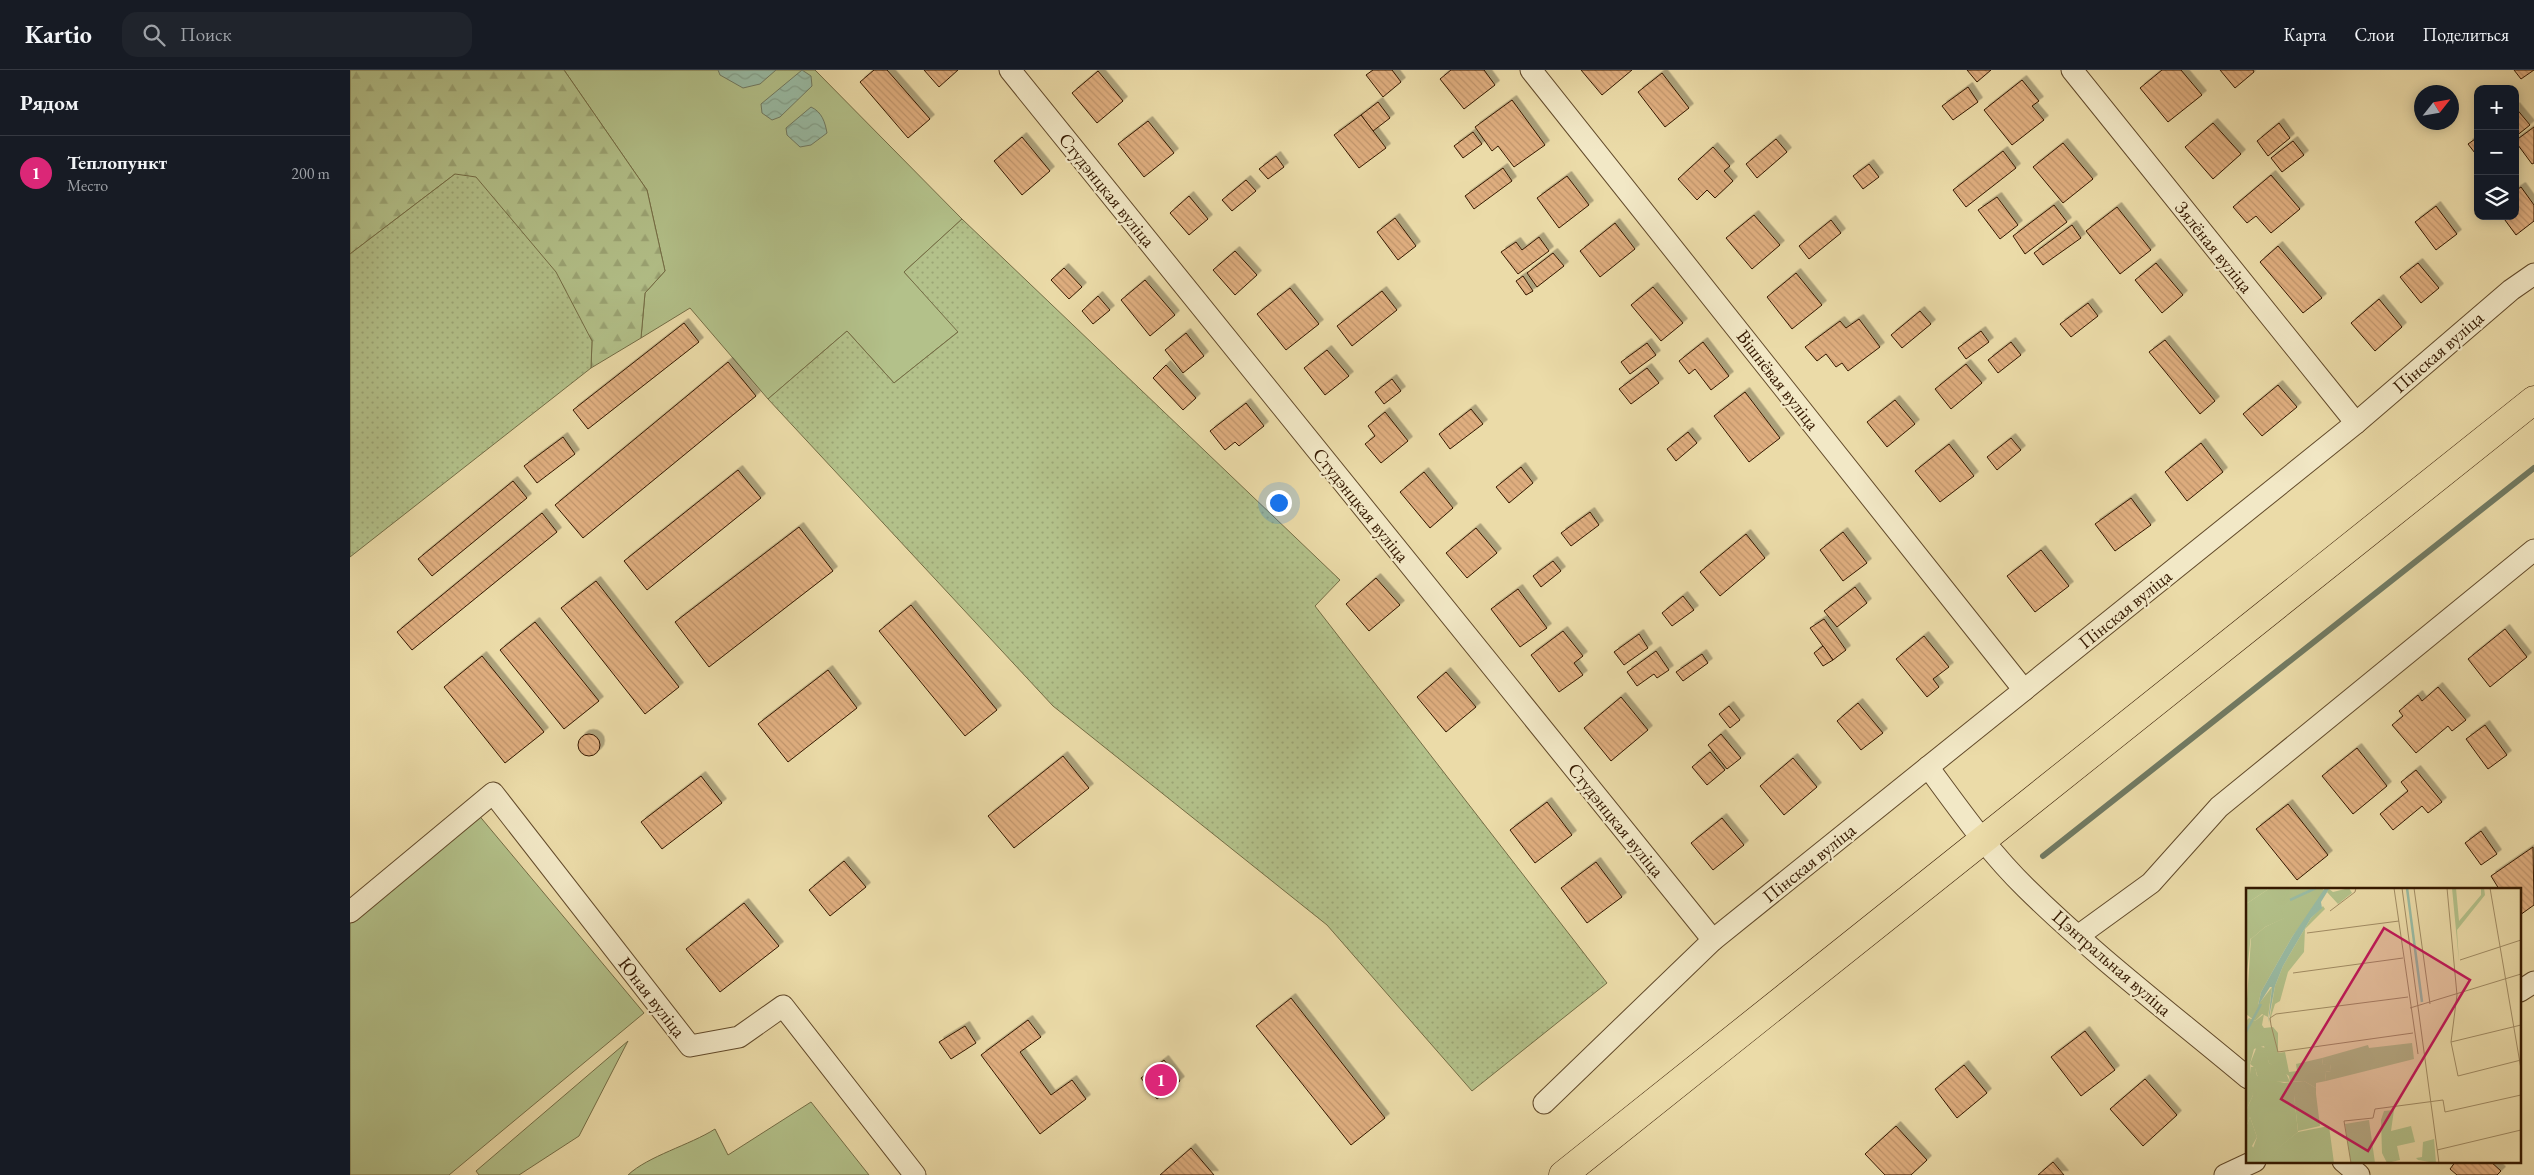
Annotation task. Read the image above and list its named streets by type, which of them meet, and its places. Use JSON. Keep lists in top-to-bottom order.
{
  "streets": {
    "street": [
      "Студэнцкая вуліца",
      "Зялёная вуліца",
      "Пінская вуліца",
      "Вішнёвая вуліца",
      "Цэнтральная вуліца",
      "Юная вуліца"
    ]
  },
  "crossings": [
    ["Студэнцкая вуліца", "Пінская вуліца"],
    ["Зялёная вуліца", "Пінская вуліца"],
    ["Пінская вуліца", "Вішнёвая вуліца"],
    ["Пінская вуліца", "Цэнтральная вуліца"]
  ],
  "north": "top right",
  "page": {
    "header": "Kartio",
    "search": "Поиск",
    "nav": ["Карта", "Слои", "Поделиться"],
    "heading": "Рядом",
    "map_buttons": ["+", "−"],
    "list": [
      {
        "mark": "1",
        "name": "Теплопункт",
        "note": "Место",
        "value": "200 m"
      }
    ],
    "pins": "1"
  }
}
